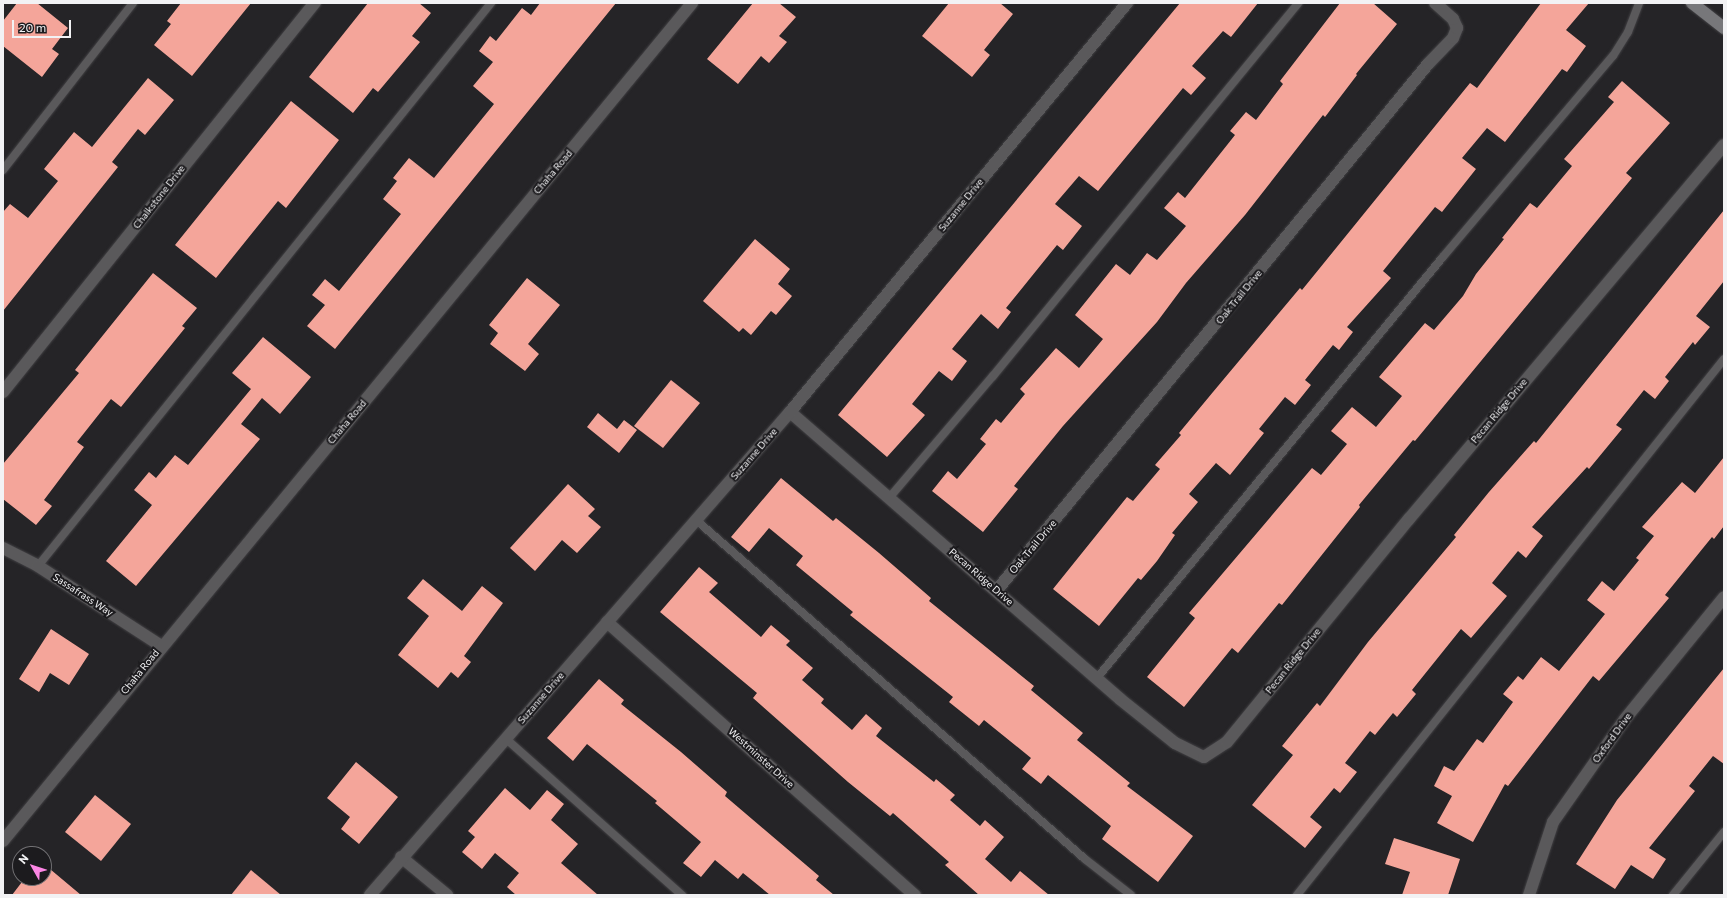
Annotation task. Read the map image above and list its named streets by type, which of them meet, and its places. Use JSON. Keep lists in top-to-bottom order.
{
  "streets": {
    "street": [
      "Chaha Road",
      "Chalkstone Drive",
      "Suzanne Drive",
      "Oak Trail Drive",
      "Pecan Ridge Drive",
      "Sassafrass Way",
      "Oxford Drive",
      "Westminster Drive"
    ]
  },
  "crossings": [
    ["Chaha Road", "Sassafrass Way"],
    ["Suzanne Drive", "Pecan Ridge Drive"],
    ["Suzanne Drive", "Westminster Drive"],
    ["Oak Trail Drive", "Pecan Ridge Drive"]
  ],
  "scale_bar": "20 m",
  "north": "top left"
}
